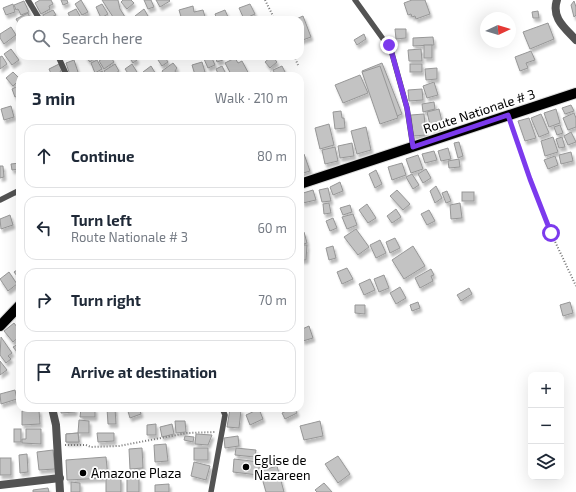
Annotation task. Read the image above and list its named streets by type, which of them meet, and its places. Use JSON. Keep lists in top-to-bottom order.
{
  "streets": {
    "main road": ["Route Nationale # 3"]
  },
  "places": ["Eglise de Nazareen", "Amazone Plaza"],
  "north": "right",
  "page": {
    "search": "Search here",
    "heading": ["3 min", "Walk · 210 m"],
    "list": [
      ["Continue", "80 m"],
      ["Turn left", "Route Nationale # 3", "60 m"],
      ["Turn right", "70 m"],
      "Arrive at destination"
    ],
    "map_buttons": ["+", "−"]
  }
}
